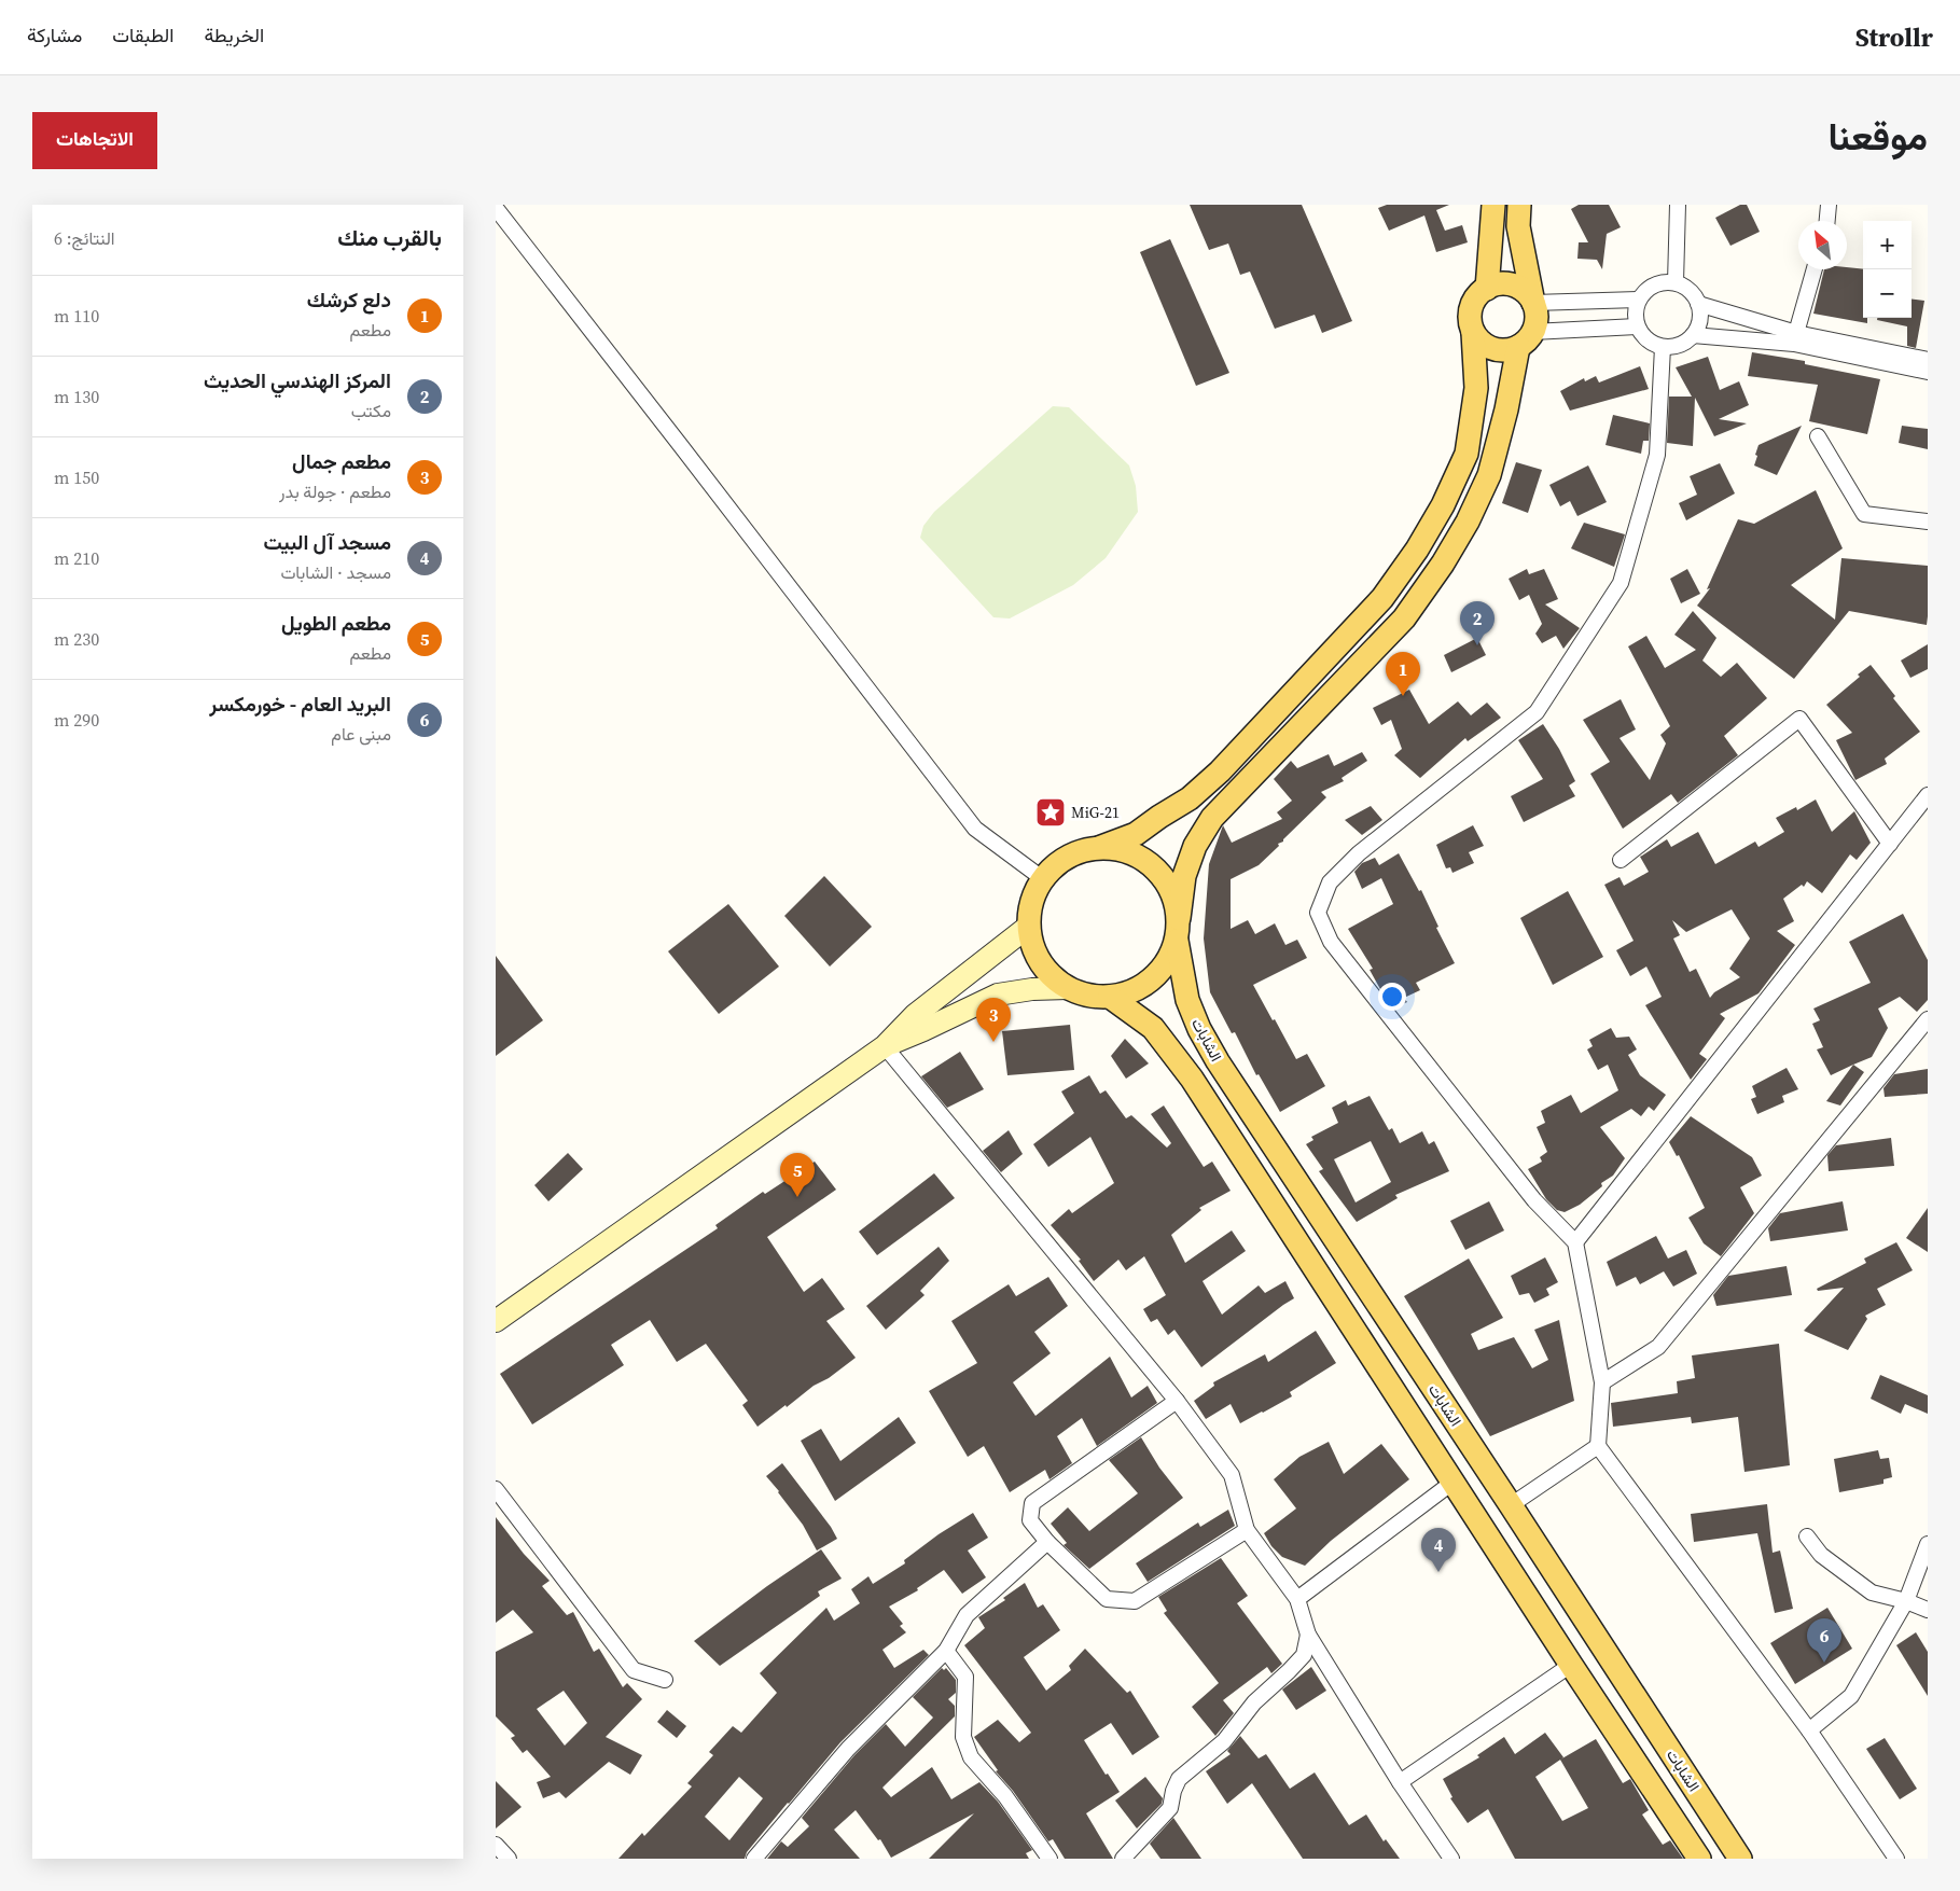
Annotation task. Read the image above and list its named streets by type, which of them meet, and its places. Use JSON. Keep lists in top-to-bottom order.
{
  "streets": {
    "main road": ["الشابات"]
  },
  "places": {
    "place": ["MiG-21"]
  },
  "north": "top left",
  "page": {
    "header": "Strollr",
    "nav": ["الخريطة", "الطبقات", "مشاركة"],
    "title": "موقعنا",
    "buttons": "الاتجاهات",
    "heading": ["بالقرب منك", "النتائج: 6"],
    "map_buttons": ["+", "−"],
    "list": [
      {
        "mark": "1",
        "name": "دلع كرشك",
        "note": "مطعم",
        "value": "110 m"
      },
      {
        "mark": "2",
        "name": "المركز الهندسي الحديث",
        "note": "مكتب",
        "value": "130 m"
      },
      {
        "mark": "3",
        "name": "مطعم جمال",
        "note": "مطعم · جولة بدر",
        "value": "150 m"
      },
      {
        "mark": "4",
        "name": "مسجد آل البيت",
        "note": "مسجد · الشابات",
        "value": "210 m"
      },
      {
        "mark": "5",
        "name": "مطعم الطويل",
        "note": "مطعم",
        "value": "230 m"
      },
      {
        "mark": "6",
        "name": "البريد العام - خورمكسر",
        "note": "مبنى عام",
        "value": "290 m"
      }
    ],
    "pins": [
      "2",
      "1",
      "3",
      "5",
      "4",
      "6"
    ]
  }
}
